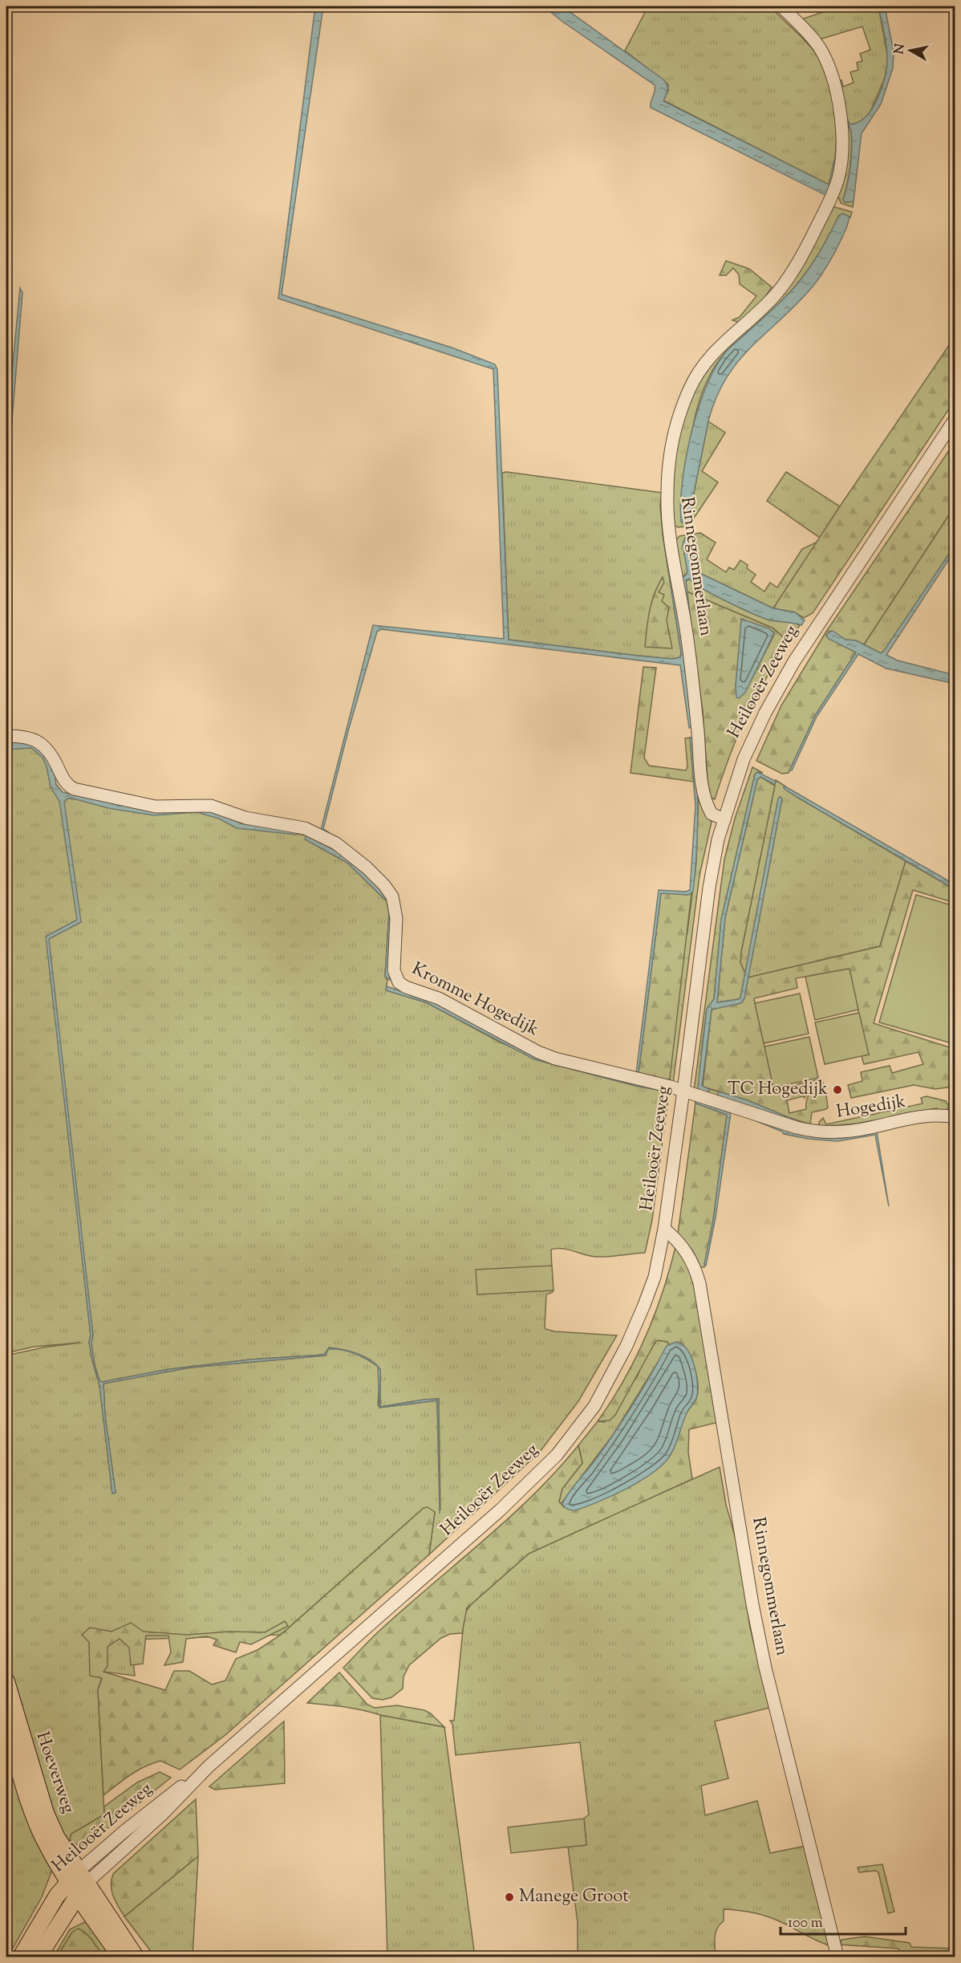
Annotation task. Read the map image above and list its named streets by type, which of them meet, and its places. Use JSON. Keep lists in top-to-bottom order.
{
  "streets": {
    "main road": ["Heilooër Zeeweg", "Hoeverweg"],
    "street": ["Rinnegommerlaan", "Kromme Hogedijk", "Hogedijk"]
  },
  "crossings": [
    ["Rinnegommerlaan", "Heilooër Zeeweg"],
    ["Heilooër Zeeweg", "Kromme Hogedijk"],
    ["Heilooër Zeeweg", "Hogedijk"],
    ["Heilooër Zeeweg", "Hoeverweg"],
    ["Kromme Hogedijk", "Hogedijk"]
  ],
  "places": ["TC Hogedijk", "Manege Groot"],
  "scale_bar": "100 m",
  "north": "left"
}
